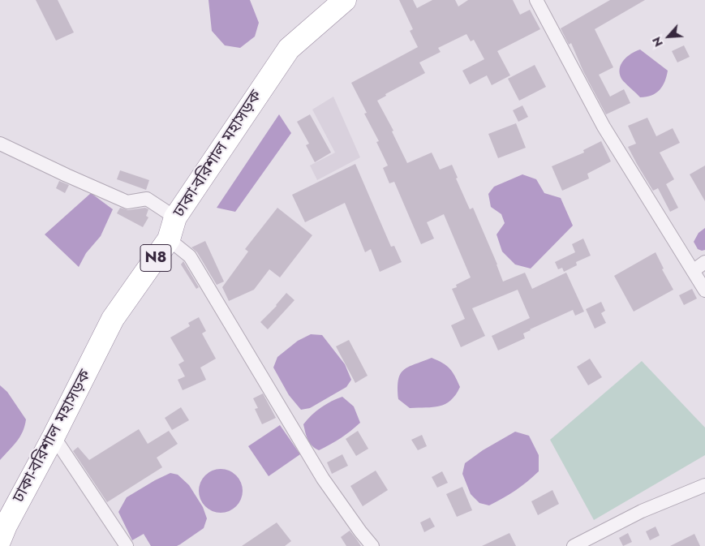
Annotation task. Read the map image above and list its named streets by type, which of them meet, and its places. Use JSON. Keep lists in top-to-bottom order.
{
  "streets": {
    "highway": ["ঢাকা-বরিশাল মহাসড়ক", "N8"]
  },
  "north": "bottom left"
}
